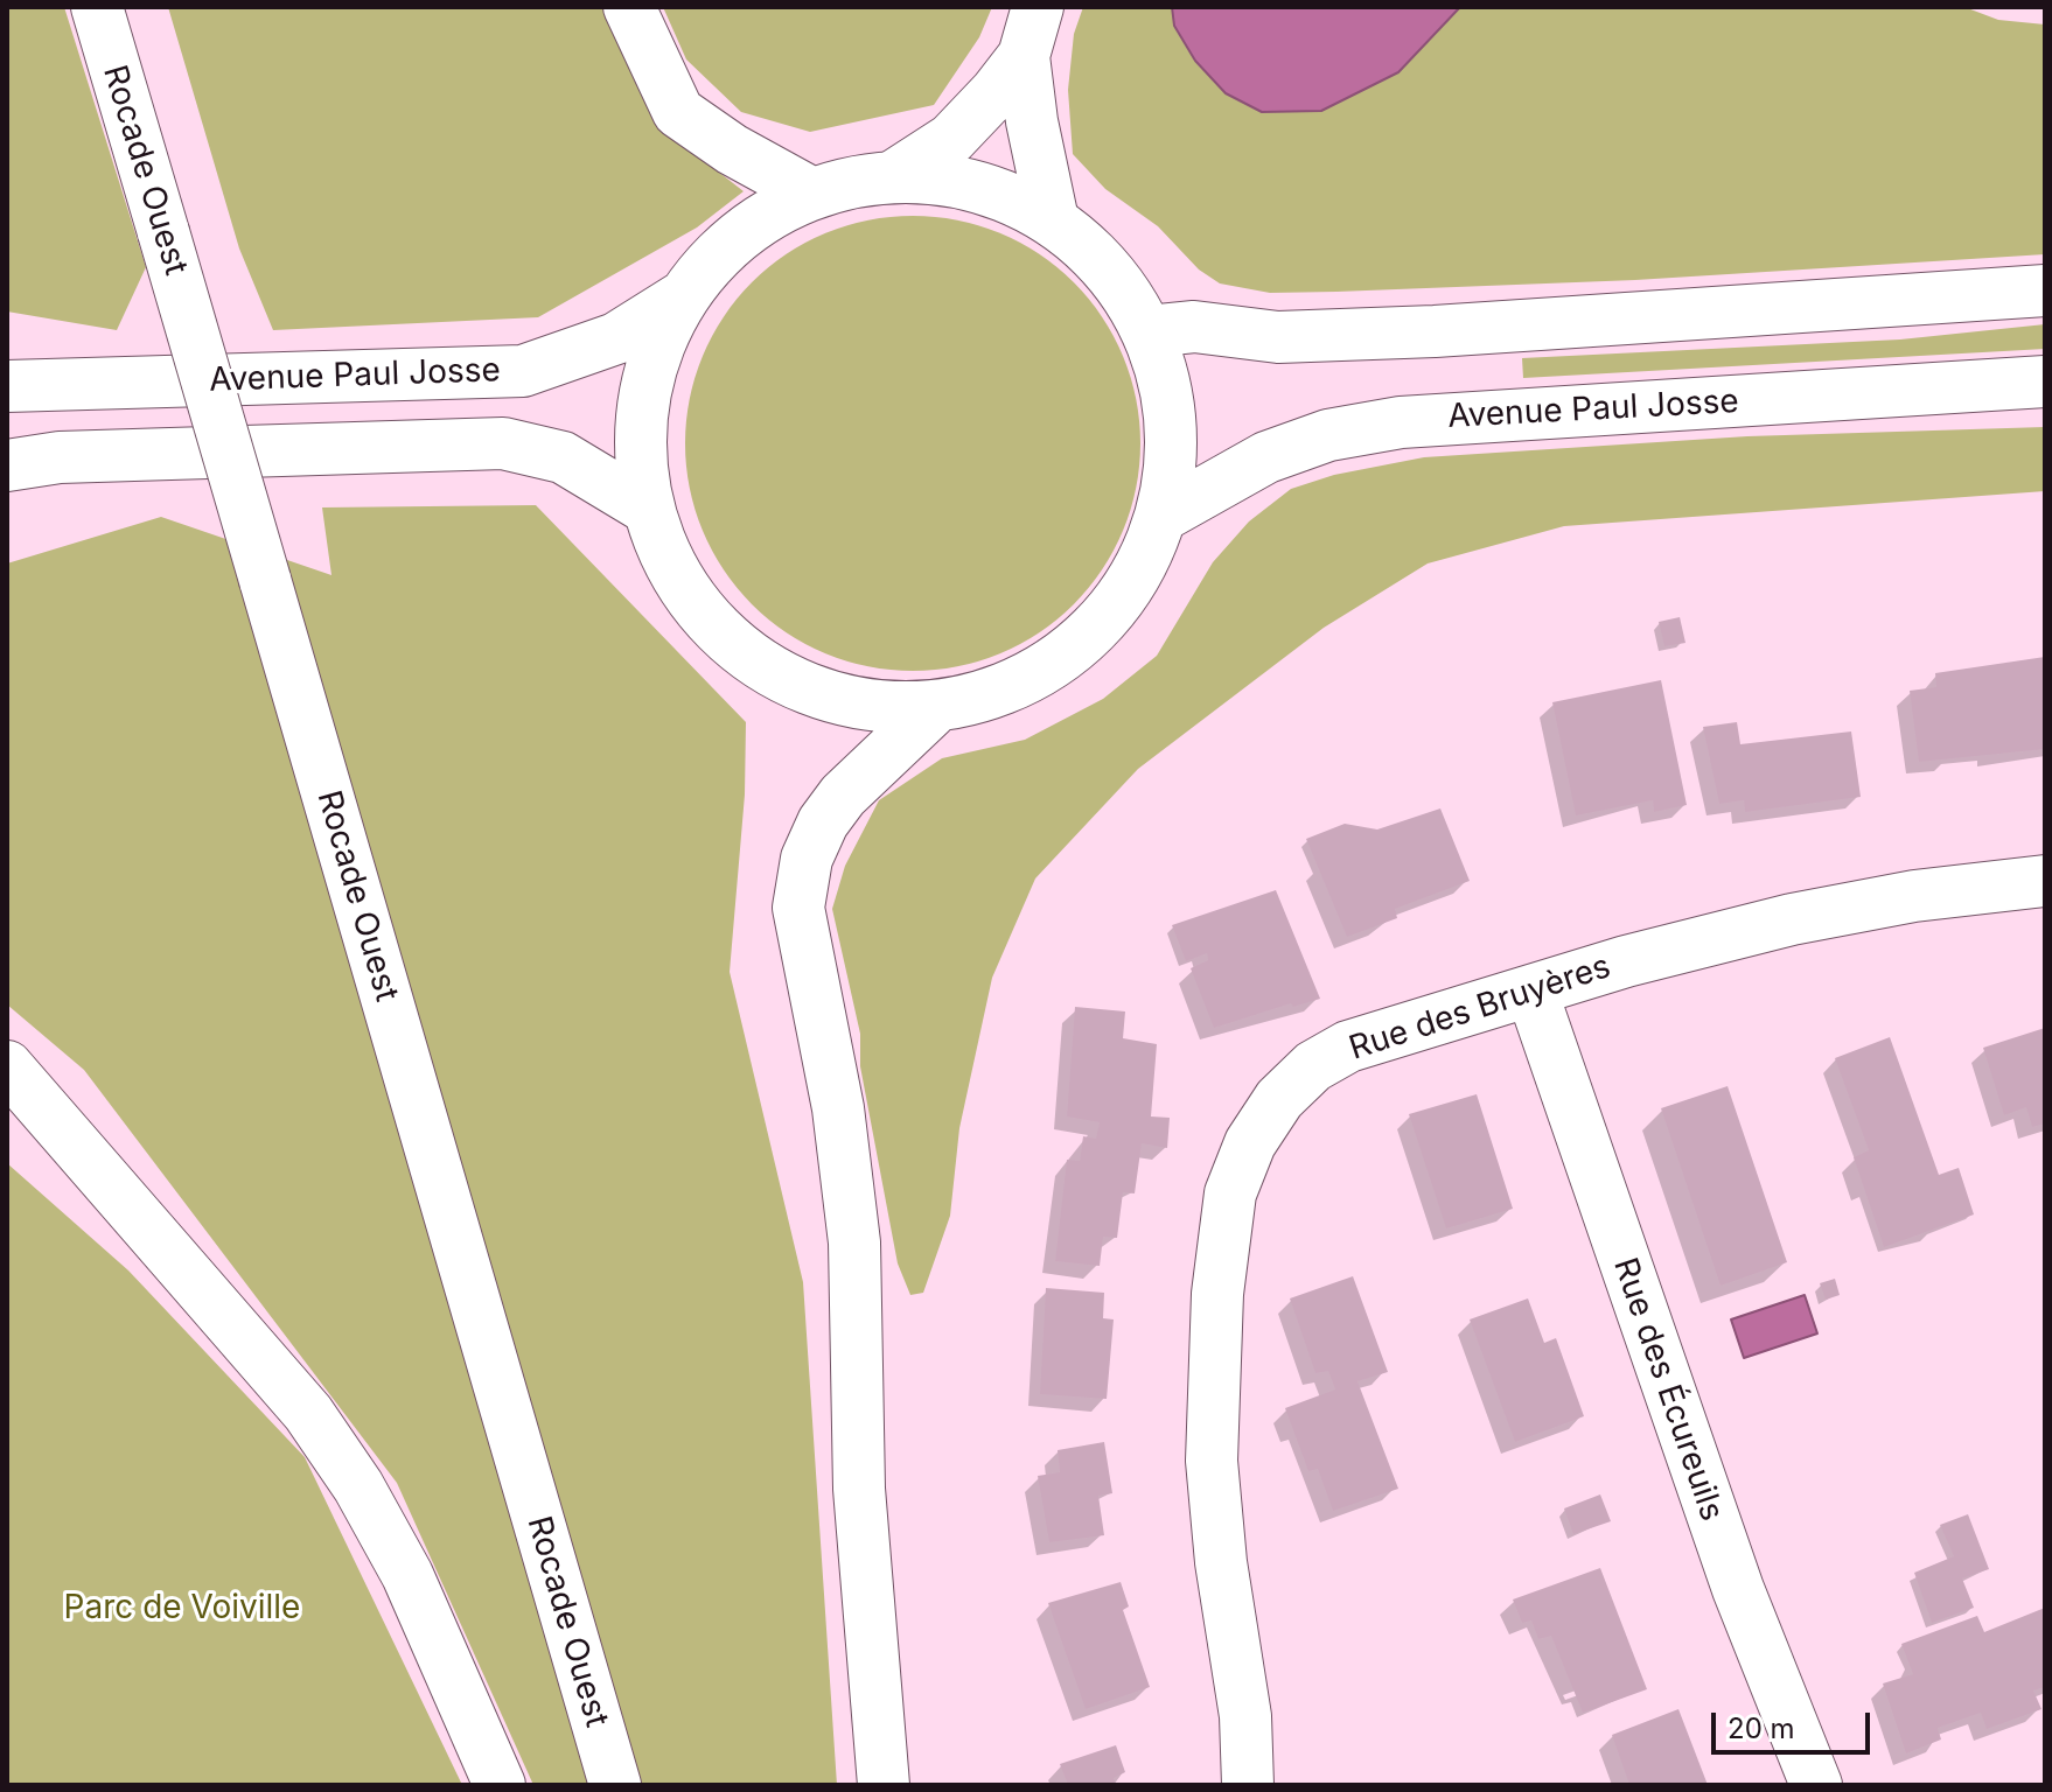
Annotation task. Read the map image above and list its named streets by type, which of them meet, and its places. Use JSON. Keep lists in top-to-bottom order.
{
  "streets": {
    "main road": [
      "Rocade Ouest",
      "Avenue Paul Josse",
      "Rue des Bruyères",
      "Rue des Écureuils"
    ]
  },
  "crossings": [
    ["Rue des Bruyères", "Rue des Écureuils"]
  ],
  "parks": ["Parc de Voiville"],
  "scale_bar": "20 m"
}
